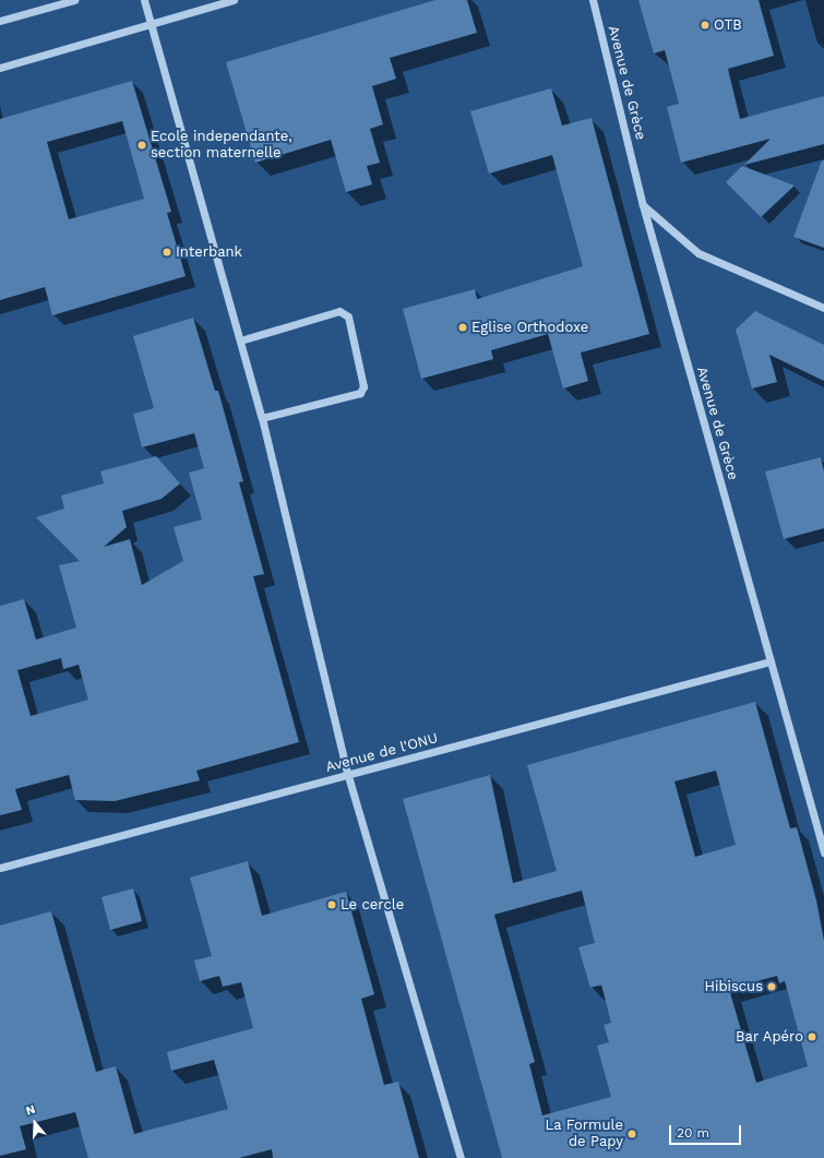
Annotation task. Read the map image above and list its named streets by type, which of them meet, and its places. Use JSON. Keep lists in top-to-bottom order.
{
  "streets": {
    "street": ["Avenue de Grèce", "Avenue de l'ONU"]
  },
  "crossings": [
    ["Avenue de Grèce", "Avenue de l'ONU"]
  ],
  "places": [
    "OTB",
    "Ecole independante, section maternelle",
    "Interbank",
    "Eglise Orthodoxe",
    "Le cercle",
    "Hibiscus",
    "Bar Apéro",
    "La Formule de Papy"
  ],
  "scale_bar": "20 m",
  "north": "top"
}
